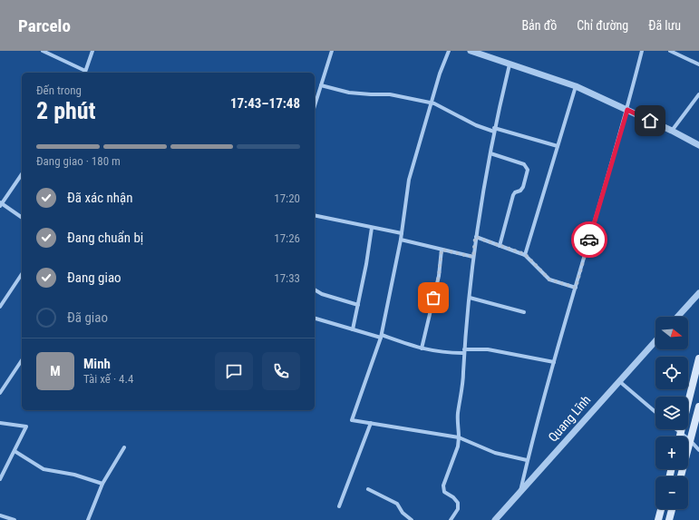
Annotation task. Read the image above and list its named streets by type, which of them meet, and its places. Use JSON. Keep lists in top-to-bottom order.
{
  "streets": {
    "street": ["Quang Lĩnh"]
  },
  "north": "right",
  "page": {
    "header": "Parcelo",
    "nav": ["Bản đồ", "Chỉ đường", "Đã lưu"],
    "heading": ["2 phút", "Đến trong", "17:43–17:48"],
    "panel": ["Minh", "Tài xế · 4.4"],
    "bar": "Đang giao · 180 m",
    "list": [
      ["Đã xác nhận", "17:20"],
      ["Đang chuẩn bị", "17:26"],
      ["Đang giao", "17:33"],
      "Đã giao"
    ],
    "map_buttons": ["+", "−"],
    "round": "M"
  }
}
